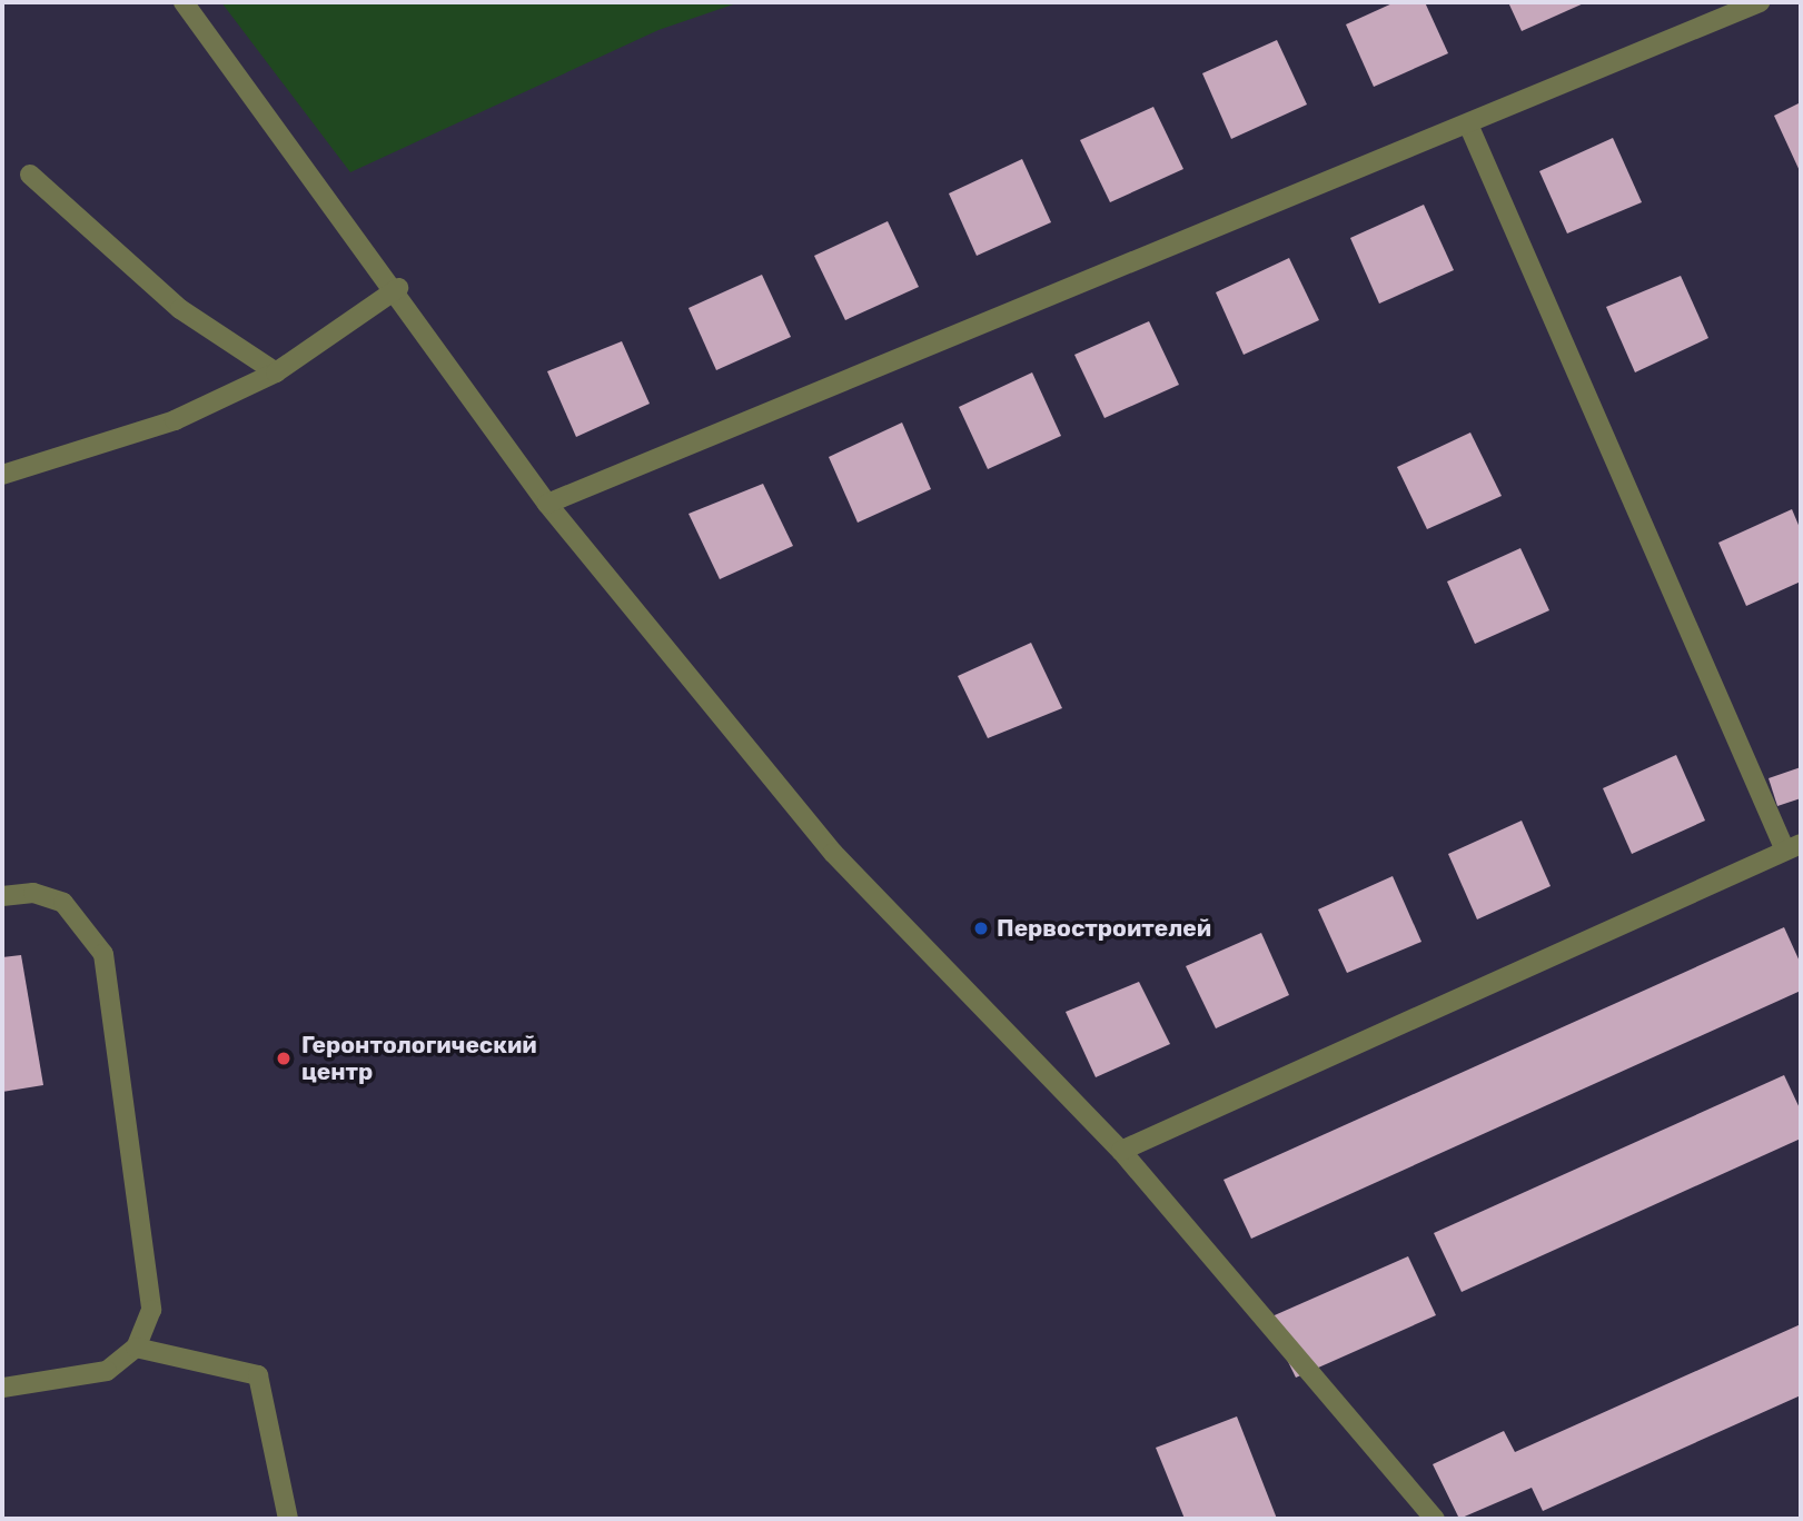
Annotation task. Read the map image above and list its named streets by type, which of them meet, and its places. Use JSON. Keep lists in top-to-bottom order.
{
  "places": ["Первостроителей", "Геронтологический центр"]
}
